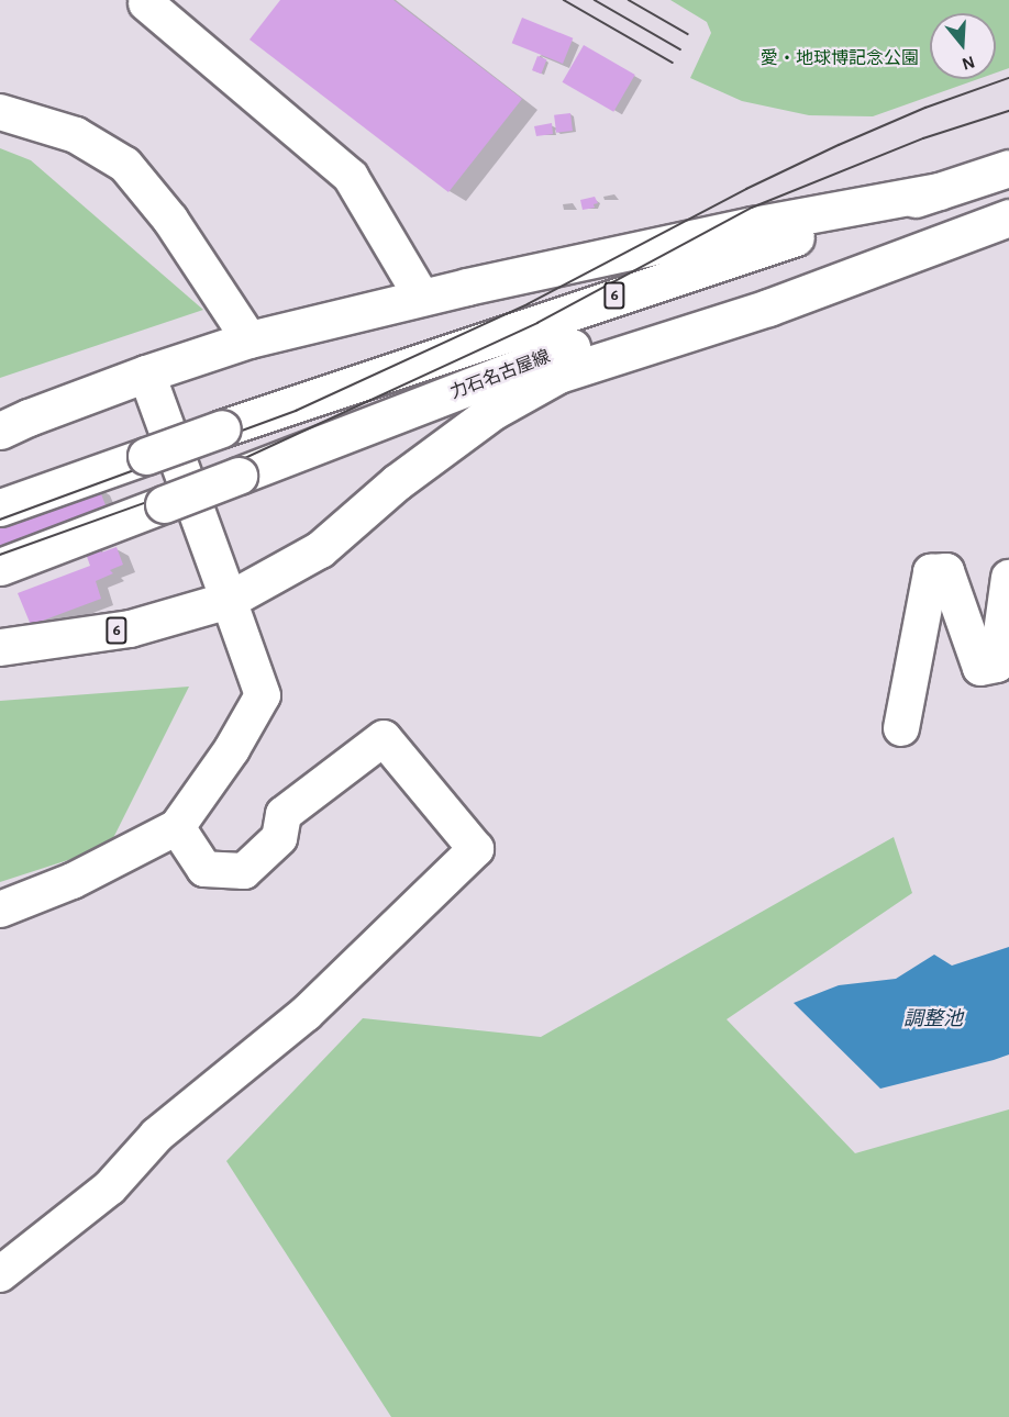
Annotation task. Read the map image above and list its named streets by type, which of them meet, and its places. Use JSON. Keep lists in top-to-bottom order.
{
  "streets": {
    "main road": ["6", "力石名古屋線"]
  },
  "crossings": [
    ["6", "力石名古屋線"]
  ],
  "water": ["調整池"],
  "parks": ["愛・地球博記念公園"],
  "north": "bottom"
}
